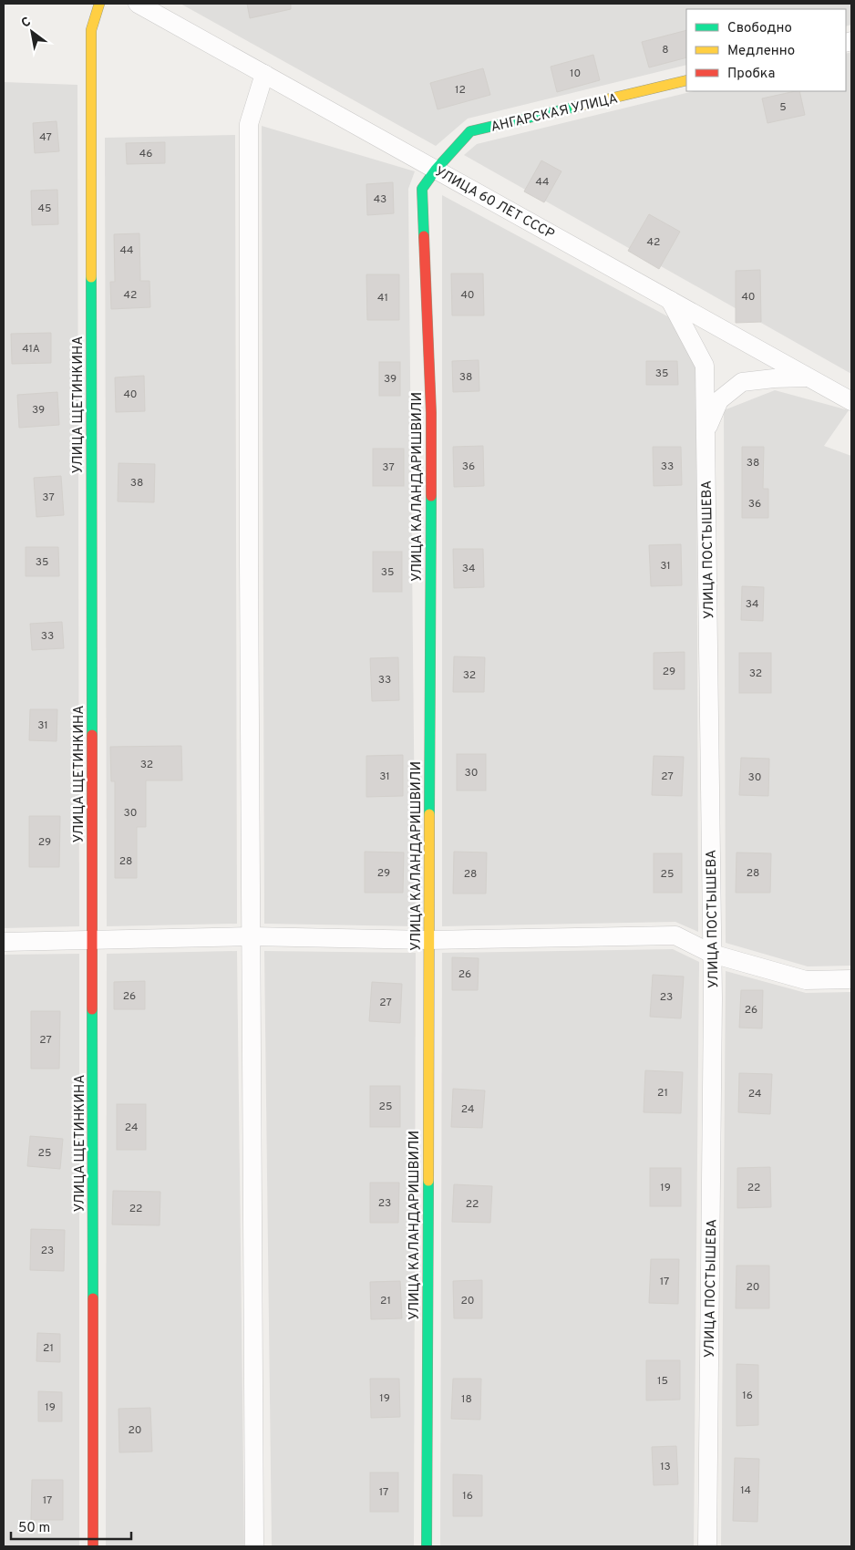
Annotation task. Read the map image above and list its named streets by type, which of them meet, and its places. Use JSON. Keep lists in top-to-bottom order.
{
  "streets": {
    "street": [
      "АНГАРСКАЯ УЛИЦА",
      "УЛИЦА 60 ЛЕТ СССР",
      "УЛИЦА ЩЕТИНКИНА",
      "УЛИЦА КАЛАНДАРИШВИЛИ",
      "УЛИЦА ПОСТЫШЕВА"
    ]
  },
  "crossings": [
    ["АНГАРСКАЯ УЛИЦА", "УЛИЦА 60 ЛЕТ СССР"],
    ["АНГАРСКАЯ УЛИЦА", "УЛИЦА КАЛАНДАРИШВИЛИ"],
    ["УЛИЦА 60 ЛЕТ СССР", "УЛИЦА КАЛАНДАРИШВИЛИ"],
    ["УЛИЦА 60 ЛЕТ СССР", "УЛИЦА ПОСТЫШЕВА"]
  ],
  "house_numbers": [
    "8",
    "10",
    "12",
    "5",
    "47",
    "46",
    "44",
    "43",
    "45",
    "42",
    "44",
    "42",
    "40",
    "40",
    "41",
    "41А",
    "35",
    "38",
    "39",
    "40",
    "39",
    "38",
    "36",
    "33",
    "37",
    "38",
    "37",
    "36",
    "35",
    "31",
    "34",
    "35",
    "34",
    "33",
    "29",
    "32",
    "32",
    "33",
    "31",
    "32",
    "30",
    "31",
    "27",
    "30",
    "30",
    "29",
    "28",
    "29",
    "28",
    "28",
    "25",
    "26",
    "26",
    "23",
    "27",
    "26",
    "27",
    "21",
    "24",
    "25",
    "24",
    "24",
    "25",
    "19",
    "22",
    "23",
    "22",
    "22",
    "23",
    "17",
    "20",
    "21",
    "20",
    "21",
    "15",
    "16",
    "19",
    "18",
    "19",
    "20",
    "13",
    "14",
    "17",
    "16",
    "17"
  ],
  "legend": ["Свободно", "Медленно", "Пробка"],
  "scale_bar": "50 m",
  "north": "top left"
}
